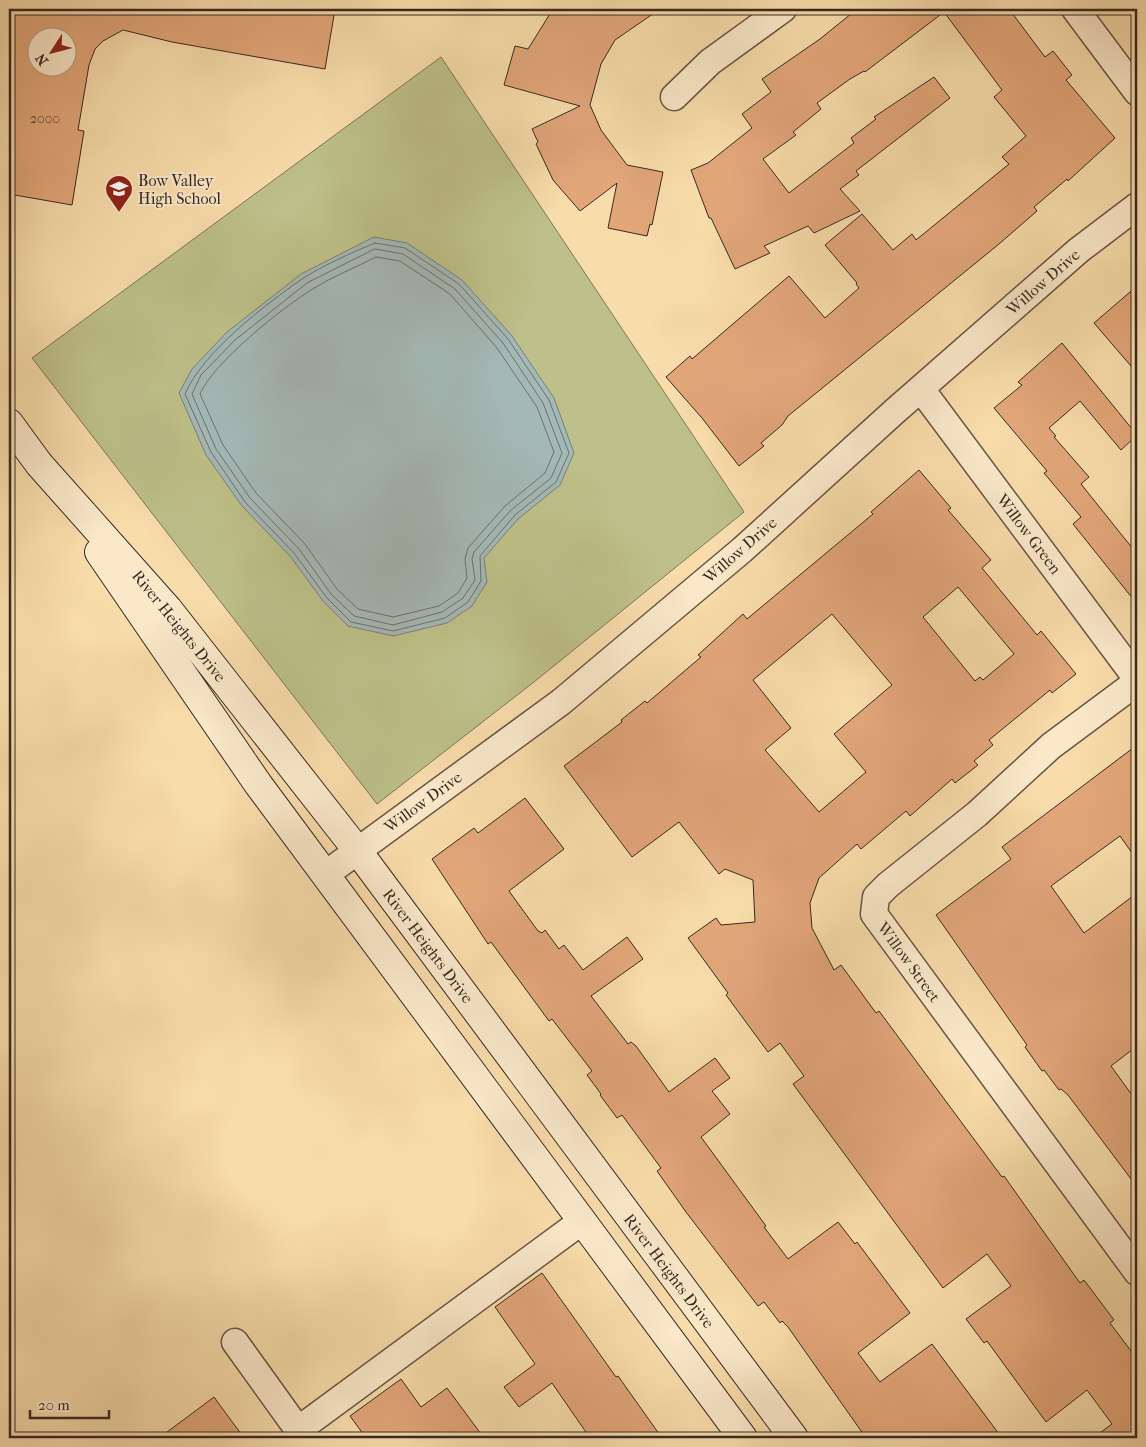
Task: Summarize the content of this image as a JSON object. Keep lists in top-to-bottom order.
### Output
{
  "streets": {
    "street": [
      "Willow Drive",
      "Willow Green",
      "River Heights Drive",
      "Willow Street"
    ]
  },
  "crossings": [
    ["Willow Drive", "Willow Green"],
    ["Willow Drive", "River Heights Drive"],
    ["Willow Green", "Willow Street"]
  ],
  "places": {
    "school or university": ["Bow Valley High School"]
  },
  "house_numbers": ["2000"],
  "scale_bar": "20 m",
  "north": "bottom left"
}
